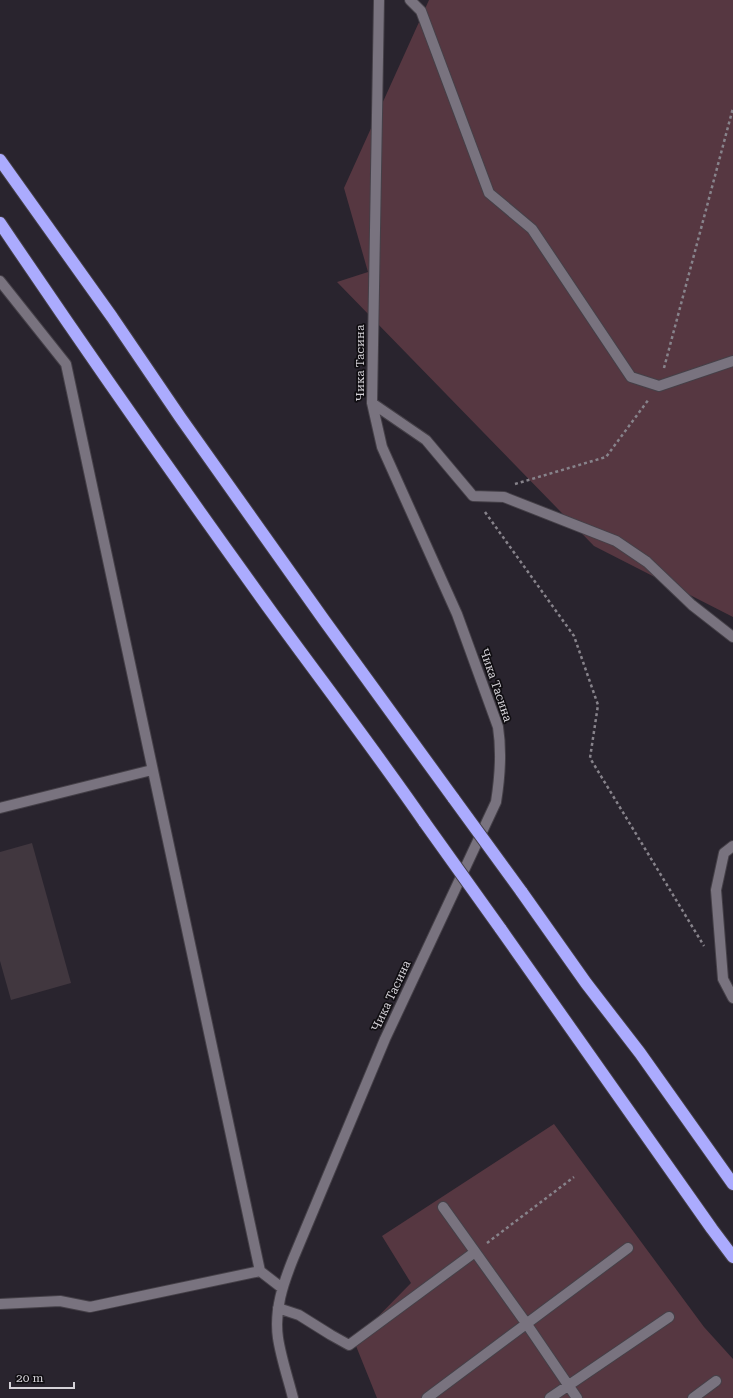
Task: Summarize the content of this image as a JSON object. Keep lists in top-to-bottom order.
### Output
{
  "streets": {
    "street": ["Чика Тасина"]
  },
  "scale_bar": "20 m"
}
